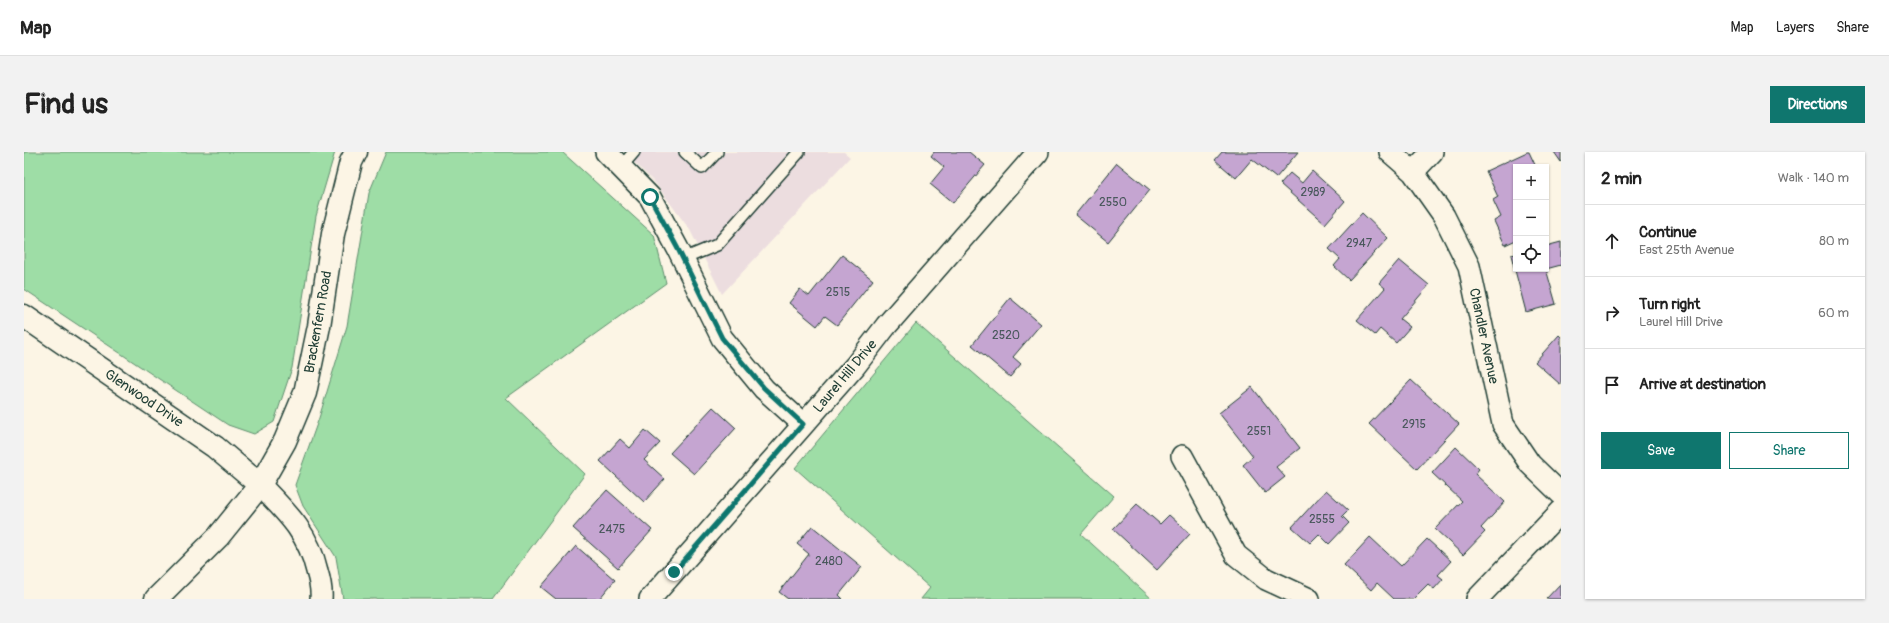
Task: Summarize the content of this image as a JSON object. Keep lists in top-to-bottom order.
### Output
{
  "streets": {
    "main road": ["Brackenfern Road", "Glenwood Drive"],
    "street": ["Chandler Avenue", "Laurel Hill Drive"]
  },
  "crossings": [
    ["Brackenfern Road", "Glenwood Drive"]
  ],
  "house_numbers": [
    "2989",
    "2550",
    "2947",
    "2515",
    "2520",
    "2915",
    "2551",
    "2555",
    "2475",
    "2480"
  ],
  "page": {
    "header": "Map",
    "nav": ["Map", "Layers", "Share"],
    "buttons": [
      "Directions",
      ["Save", "Share"]
    ],
    "title": "Find us",
    "heading": ["2 min", "Walk · 140 m"],
    "map_buttons": ["+", "−"],
    "list": [
      ["Continue", "East 25th Avenue", "80 m"],
      ["Turn right", "Laurel Hill Drive", "60 m"],
      "Arrive at destination"
    ]
  }
}
